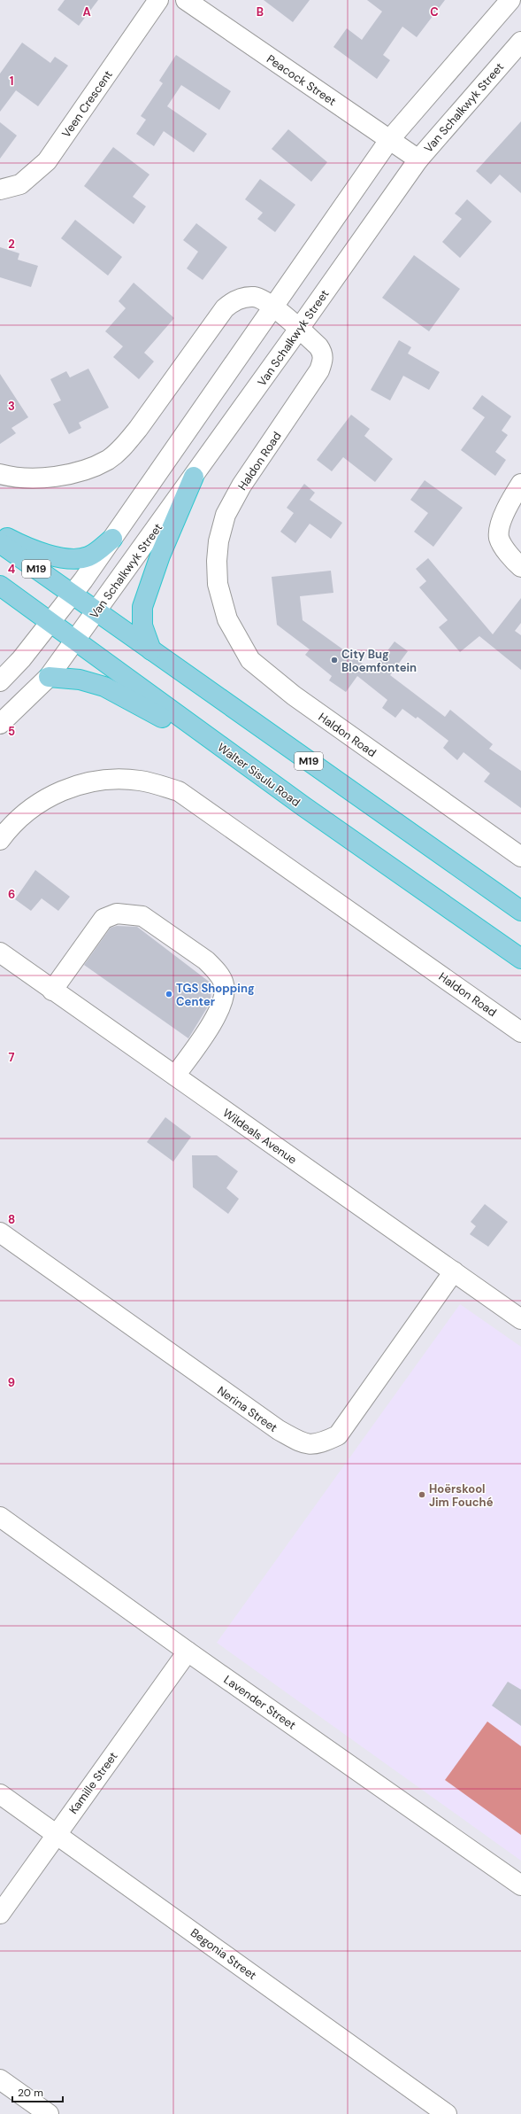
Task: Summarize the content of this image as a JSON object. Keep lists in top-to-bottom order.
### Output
{
  "streets": {
    "highway": ["M19", "Walter Sisulu Road"],
    "street": [
      "Peacock Street",
      "Veen Crescent",
      "Van Schalkwyk Street",
      "Haldon Road",
      "Wildeals Avenue",
      "Nerina Street",
      "Lavender Street",
      "Kamille Street",
      "Begonia Street"
    ]
  },
  "crossings": [
    ["Peacock Street", "Van Schalkwyk Street"],
    ["Van Schalkwyk Street", "Haldon Road"],
    ["Van Schalkwyk Street", "M19"],
    ["Van Schalkwyk Street", "Walter Sisulu Road"],
    ["Wildeals Avenue", "Nerina Street"],
    ["Lavender Street", "Kamille Street"],
    ["Kamille Street", "Begonia Street"]
  ],
  "places": ["City Bug Bloemfontein", "TGS Shopping Center", "Hoërskool Jim Fouché"],
  "scale_bar": "20 m",
  "grid": {
    "columns": ["A", "B", "C"],
    "rows": [
      "1",
      "2",
      "3",
      "4",
      "5",
      "6",
      "7",
      "8",
      "9"
    ]
  }
}
